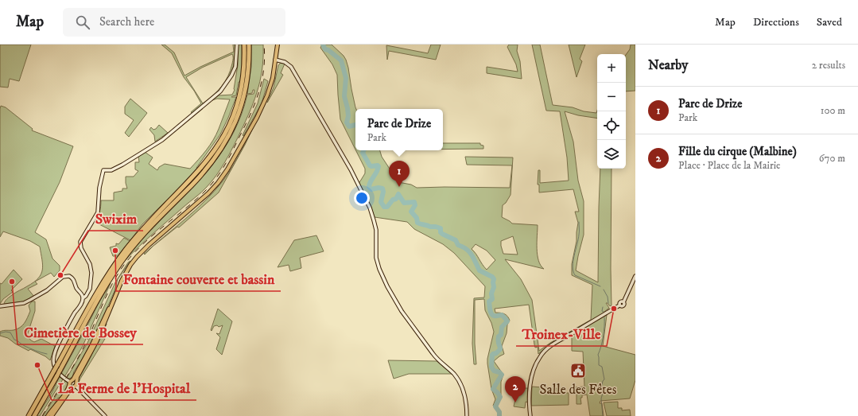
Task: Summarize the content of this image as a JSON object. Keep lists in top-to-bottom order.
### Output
{
  "places": {
    "other": [
      "Fontaine couverte et bassin",
      "Swixim",
      "Cimetière de Bossey",
      "Troinex-Ville",
      "La Ferme de l'Hospital"
    ],
    "public building": ["Salle des Fêtes"]
  },
  "page": {
    "header": "Map",
    "search": "Search here",
    "nav": ["Map", "Directions", "Saved"],
    "heading": ["Nearby", "2 results"],
    "map_buttons": ["+", "−"],
    "list": [
      {
        "mark": "1",
        "name": "Parc de Drize",
        "note": "Park",
        "value": "100 m"
      },
      {
        "mark": "2",
        "name": "Fille du cirque (Malbine)",
        "note": "Place · Place de la Mairie",
        "value": "670 m"
      }
    ],
    "popup": ["Parc de Drize", "Park"],
    "pins": ["1", "2"]
  }
}
